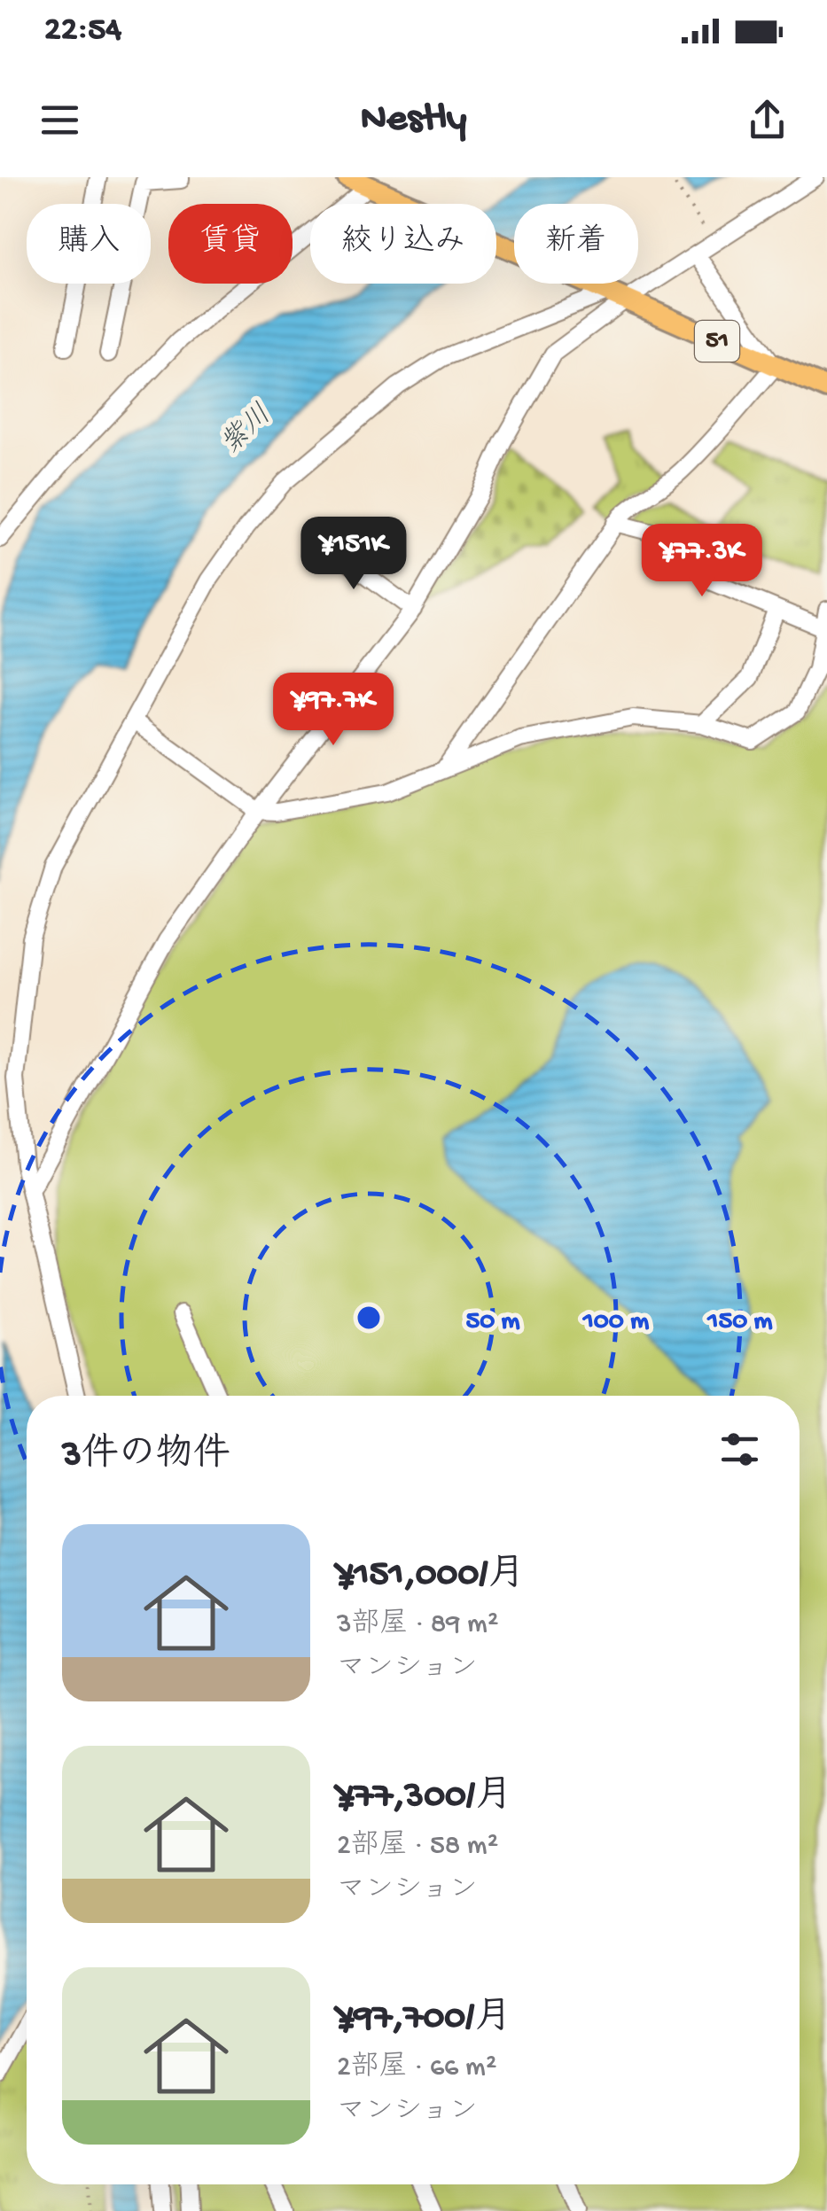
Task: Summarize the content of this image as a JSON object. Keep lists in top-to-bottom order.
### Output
{
  "streets": {
    "main road": ["51"]
  },
  "water": ["紫川"],
  "page": {
    "status": "22:54",
    "header": "Nestly",
    "chip": [
      "購入",
      "賃貸",
      "絞り込み",
      "新着"
    ],
    "price": ["¥151K", "¥77.3K", "¥97.7K"],
    "heading": "3件の物件",
    "list": [
      {
        "name": "¥151,000/月",
        "note": "3部屋 · 89 m² · マンション"
      },
      {
        "name": "¥77,300/月",
        "note": "2部屋 · 58 m² · マンション"
      },
      {
        "name": "¥97,700/月",
        "note": "2部屋 · 66 m² · マンション"
      }
    ]
  },
  "rings": ["50 m", "100 m", "150 m"]
}
